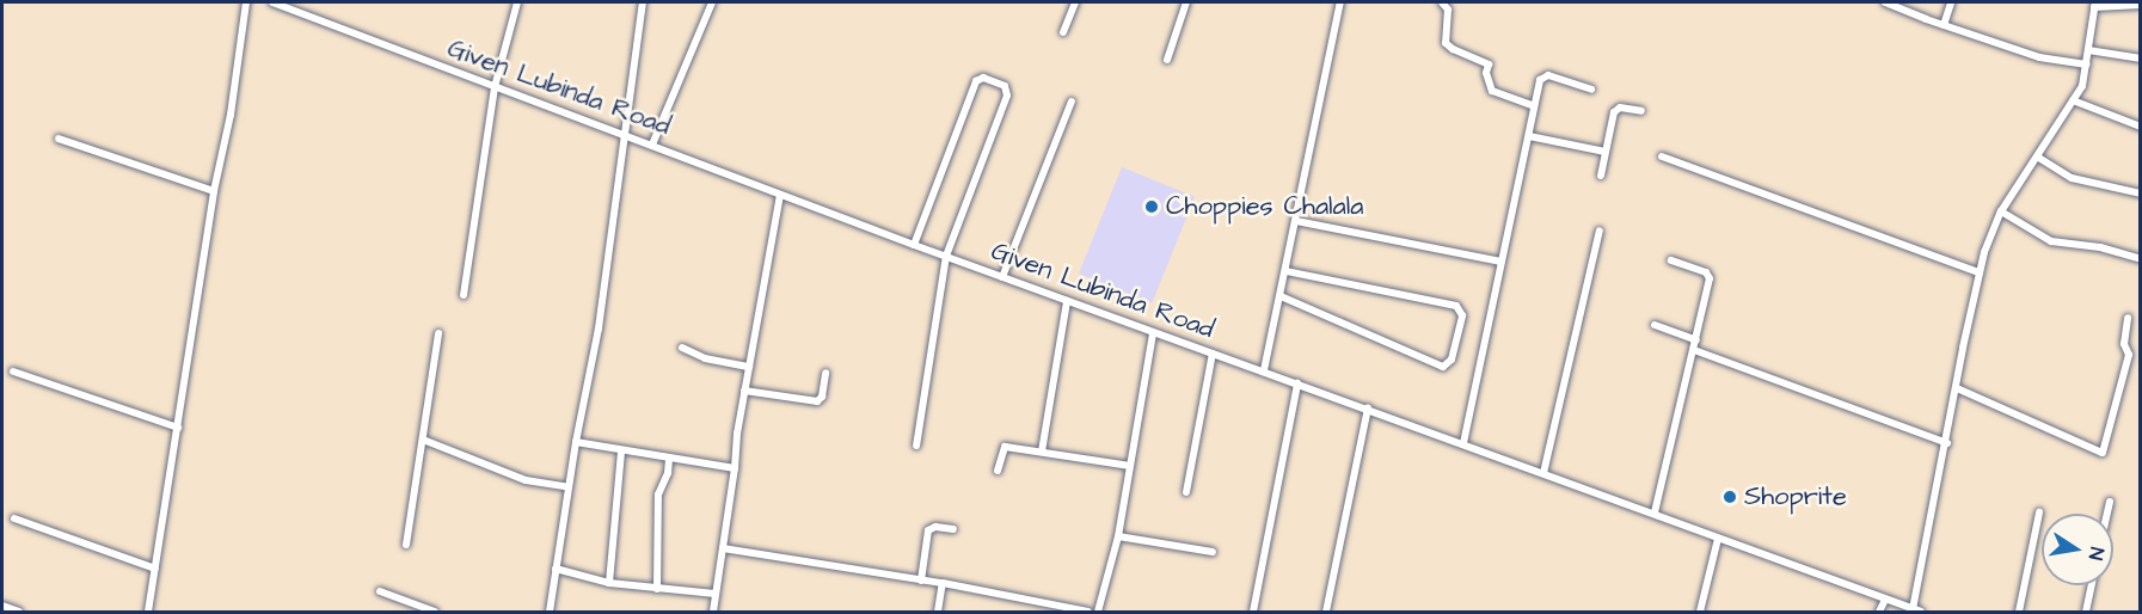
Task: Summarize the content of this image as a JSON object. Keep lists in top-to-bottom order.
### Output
{
  "streets": {
    "street": ["Given Lubinda Road"]
  },
  "places": ["Choppies Chalala", "Shoprite"],
  "north": "right"
}
